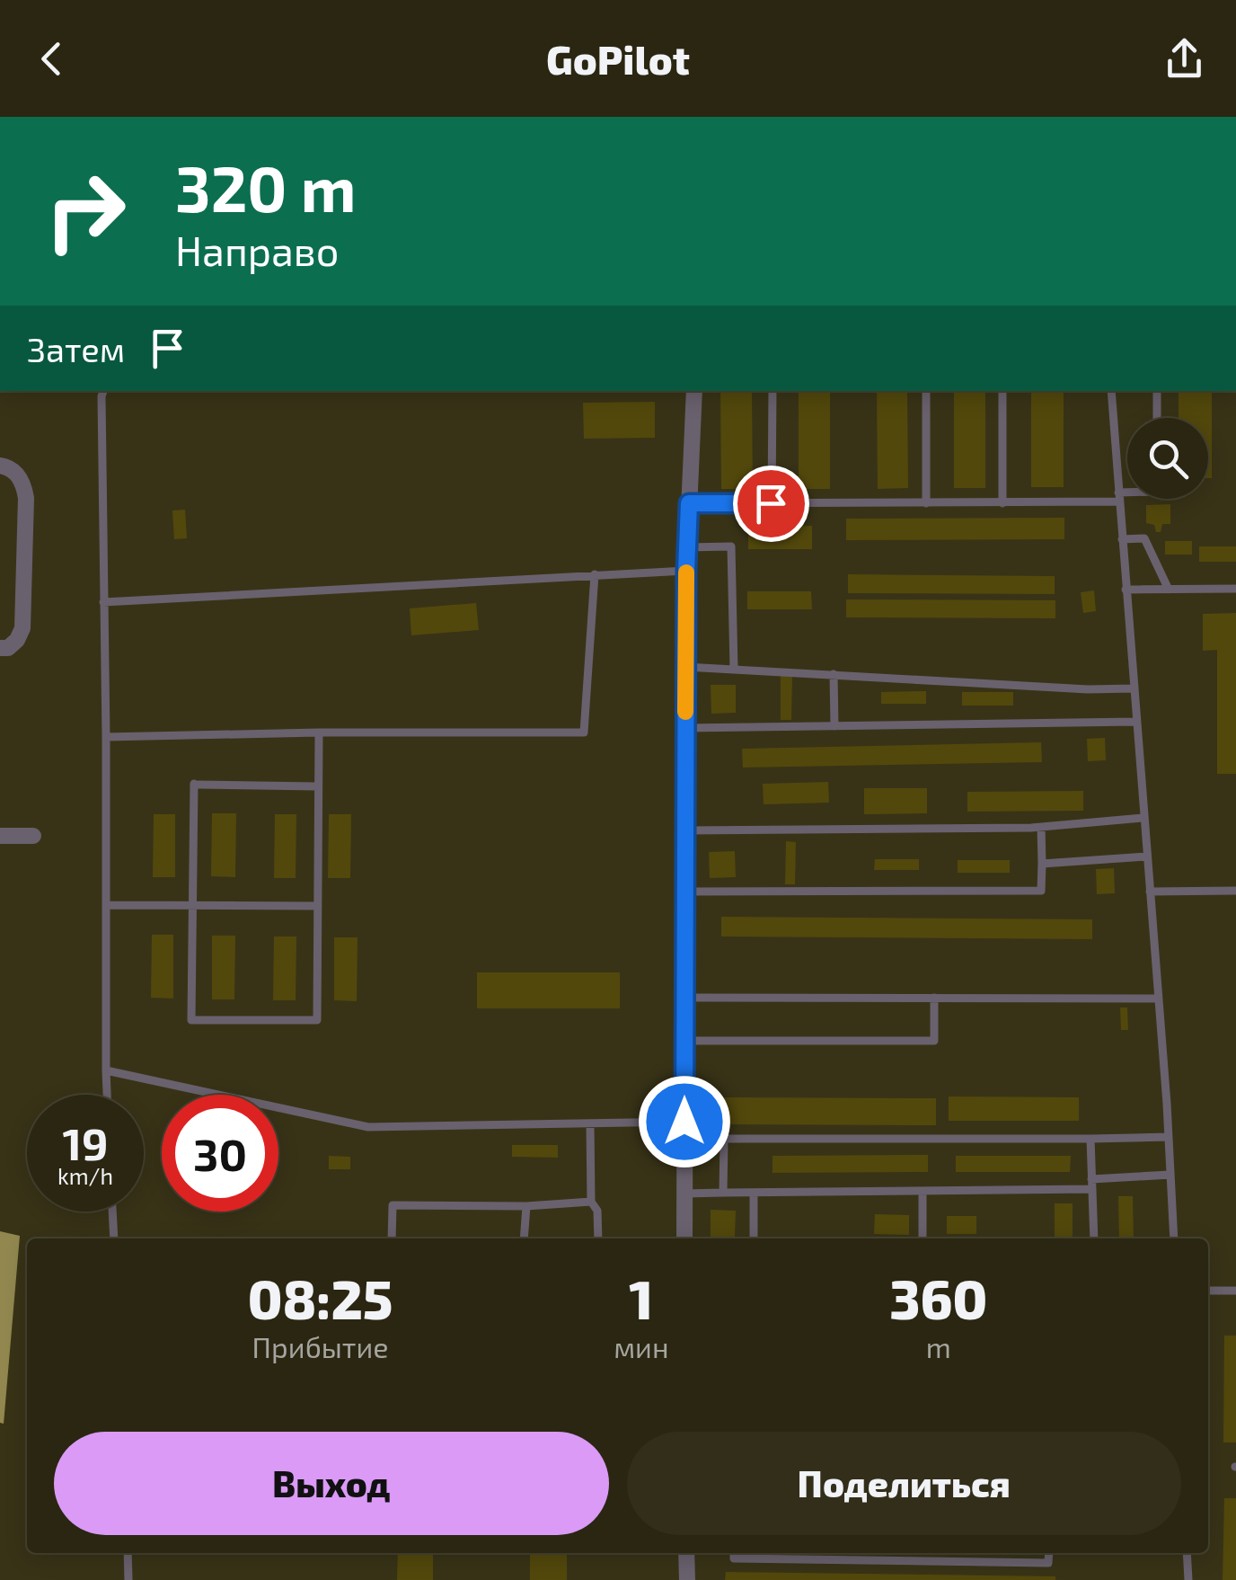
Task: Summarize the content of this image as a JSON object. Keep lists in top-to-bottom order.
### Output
{
  "page": {
    "header": "GoPilot",
    "turn": ["320 m", "Направо"],
    "then": "Затем",
    "speed": "19 km/h",
    "limit": "30",
    "eta": [
      "08:25",
      "Прибытие",
      "1",
      "мин",
      "360",
      "m"
    ],
    "buttons": ["Выход", "Поделиться"]
  }
}
